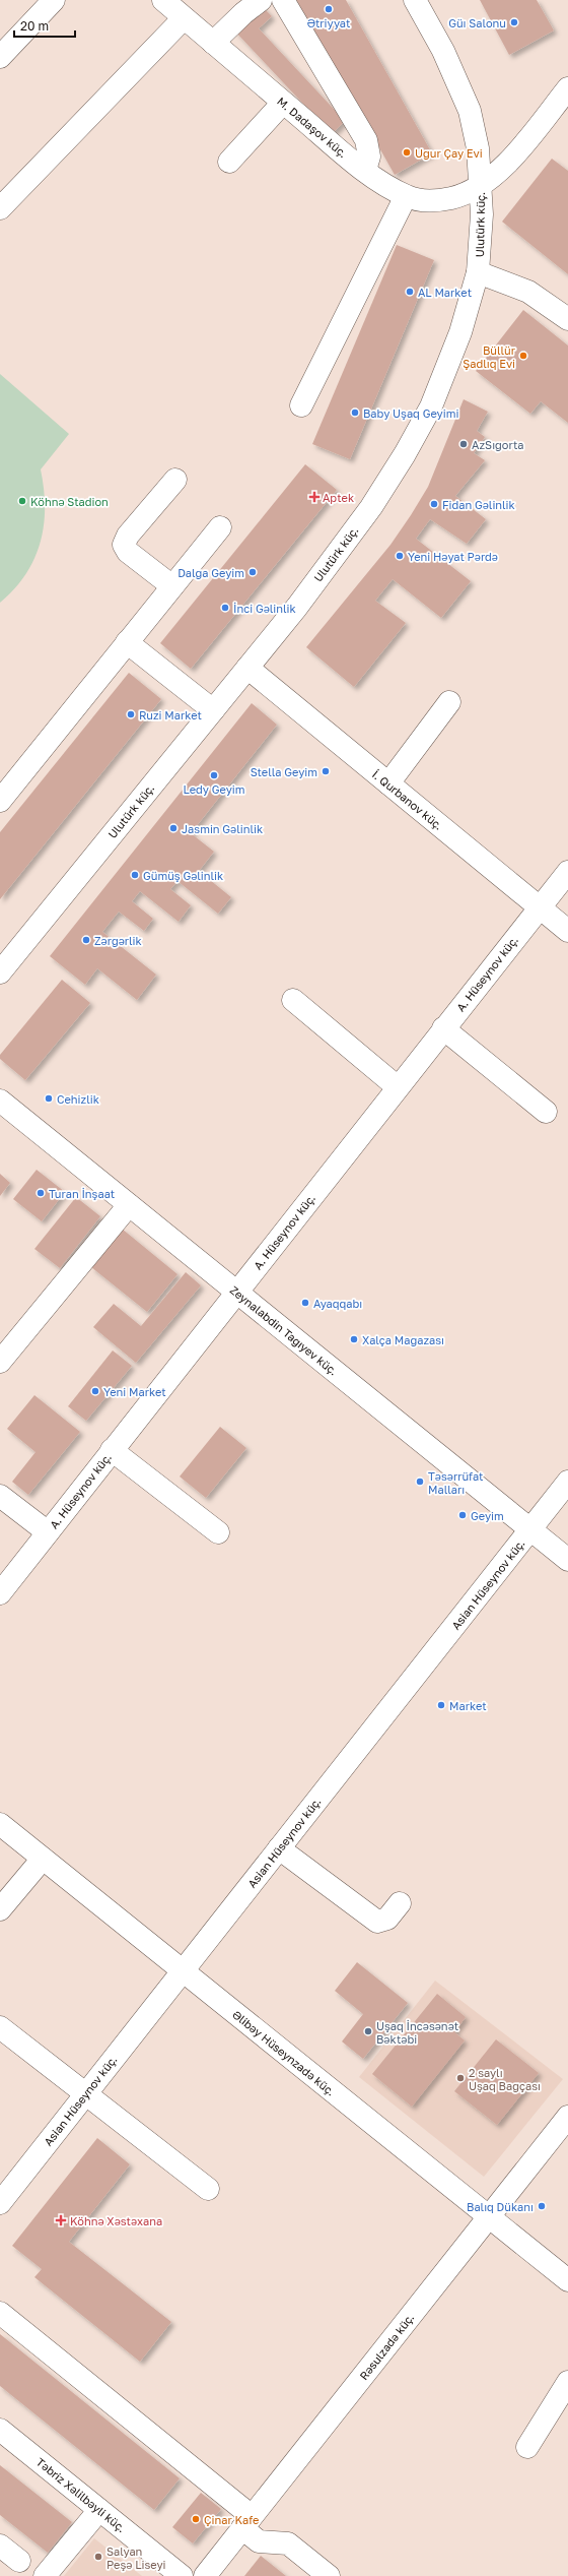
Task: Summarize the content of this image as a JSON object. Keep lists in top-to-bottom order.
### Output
{
  "streets": {
    "street": [
      "M. Dadaşov küç.",
      "Ulutürk küç.",
      "İ. Qurbanov küç.",
      "A. Hüseynov küç.",
      "Zeynalabdin Tağıyev küç.",
      "Asian Hüseynov küç.",
      "Əlibəy Hüseynzadə küç.",
      "Rəsulzadə küç.",
      "Təbriz Xəlilbəyli küç."
    ]
  },
  "crossings": [
    ["M. Dadaşov küç.", "Ulutürk küç."],
    ["Ulutürk küç.", "İ. Qurbanov küç."],
    ["İ. Qurbanov küç.", "A. Hüseynov küç."],
    ["A. Hüseynov küç.", "Zeynalabdin Tağıyev küç."],
    ["Zeynalabdin Tağıyev küç.", "Asian Hüseynov küç."],
    ["Asian Hüseynov küç.", "Əlibəy Hüseynzadə küç."],
    ["Əlibəy Hüseynzadə küç.", "Rəsulzadə küç."]
  ],
  "places": {
    "other": [
      "Ətriyyat",
      "Güı Salonu",
      "Uğur Çay Evi",
      "AL Market",
      "Büllür Şadlıq Evi",
      "Baby Uşaq Geyimi",
      "AzSığorta",
      "Köhnə Stadion",
      "Fidan Gəlinlik",
      "Yeni Həyat Pərdə",
      "Dalğa Geyim",
      "İnci Gəlinlik",
      "Ruzi Market",
      "Stella Geyim",
      "Ledy Geyim",
      "Jasmin Gəlinlik",
      "Gümüş Gəlinlik",
      "Zərgərlik",
      "Cehizlik",
      "Turan İnşaat",
      "Ayaqqabı",
      "Xalça Mağazası",
      "Yeni Market",
      "Təsərrüfat Malları",
      "Geyim",
      "Market",
      "Uşaq İncəsənət Bəktəbi",
      "2 saylı Uşaq Bağçası",
      "Balıq Dükanı",
      "Çinar Kafe",
      "Salyan Peşə Liseyi"
    ],
    "health": ["Aptek", "Köhnə Xəstəxana"]
  },
  "scale_bar": "20 m"
}
